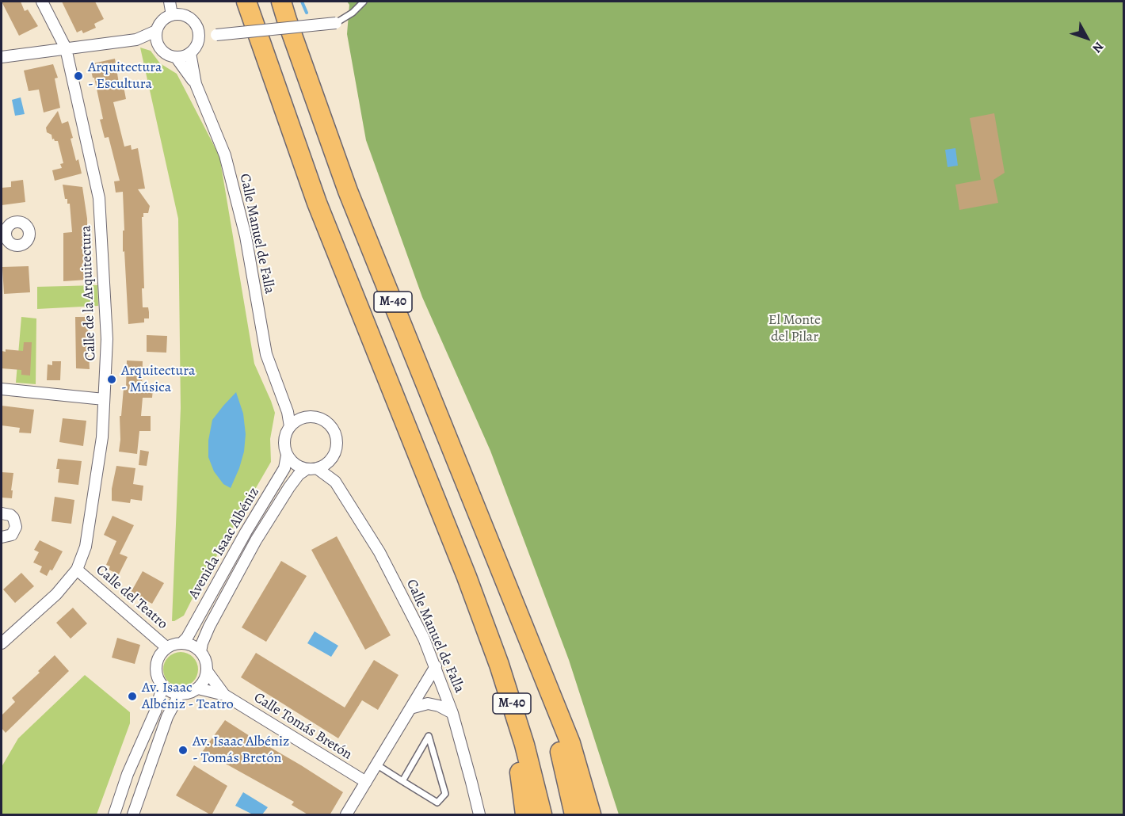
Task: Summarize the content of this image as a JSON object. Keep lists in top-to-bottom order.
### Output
{
  "streets": {
    "highway": ["M-40"],
    "street": [
      "Calle Manuel de Falla",
      "Calle de la Arquitectura",
      "Avenida Isaac Albéniz",
      "Calle del Teatro",
      "Calle Tomás Bretón"
    ]
  },
  "crossings": [
    ["Calle Manuel de Falla", "Avenida Isaac Albéniz"],
    ["Calle de la Arquitectura", "Calle del Teatro"],
    ["Avenida Isaac Albéniz", "Calle del Teatro"],
    ["Avenida Isaac Albéniz", "Calle Tomás Bretón"],
    ["Calle del Teatro", "Calle Tomás Bretón"]
  ],
  "parks": ["El Monte del Pilar"],
  "places": [
    "Arquitectura - Escultura",
    "Arquitectura - Música",
    "Av. Isaac Albéniz - Teatro",
    "Av. Isaac Albéniz - Tomás Bretón"
  ],
  "north": "bottom right"
}
